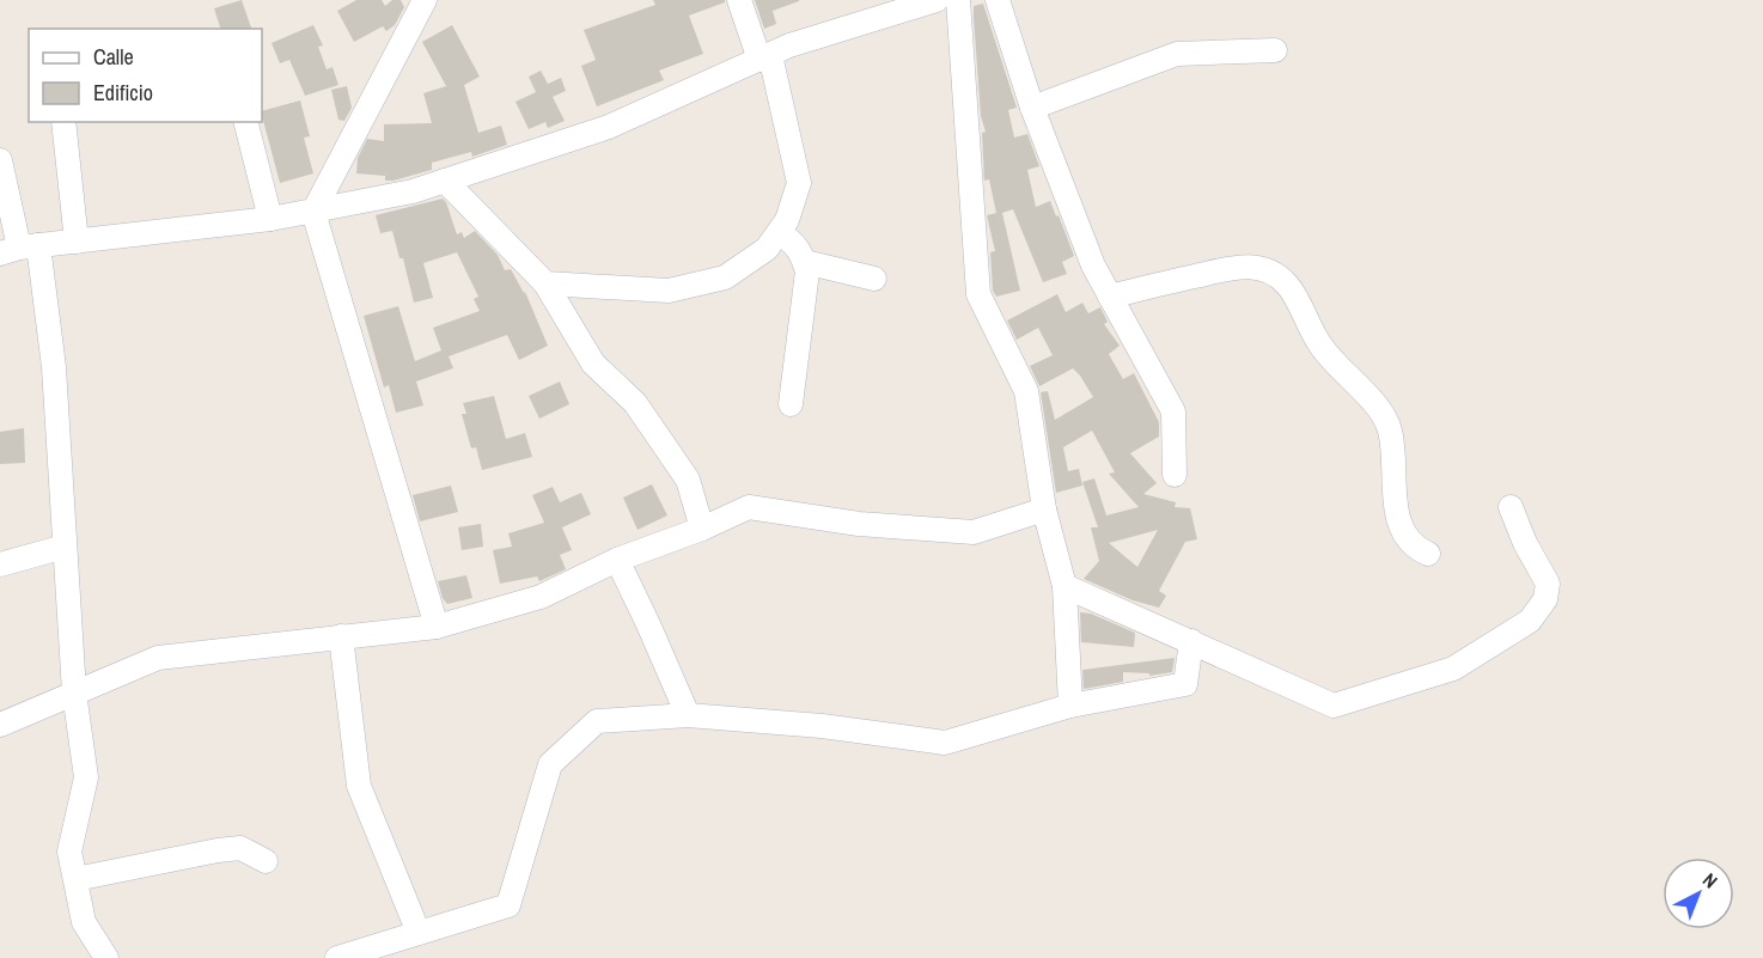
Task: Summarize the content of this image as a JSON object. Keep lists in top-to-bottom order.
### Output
{
  "legend": ["Calle", "Edificio"],
  "north": "top right"
}
